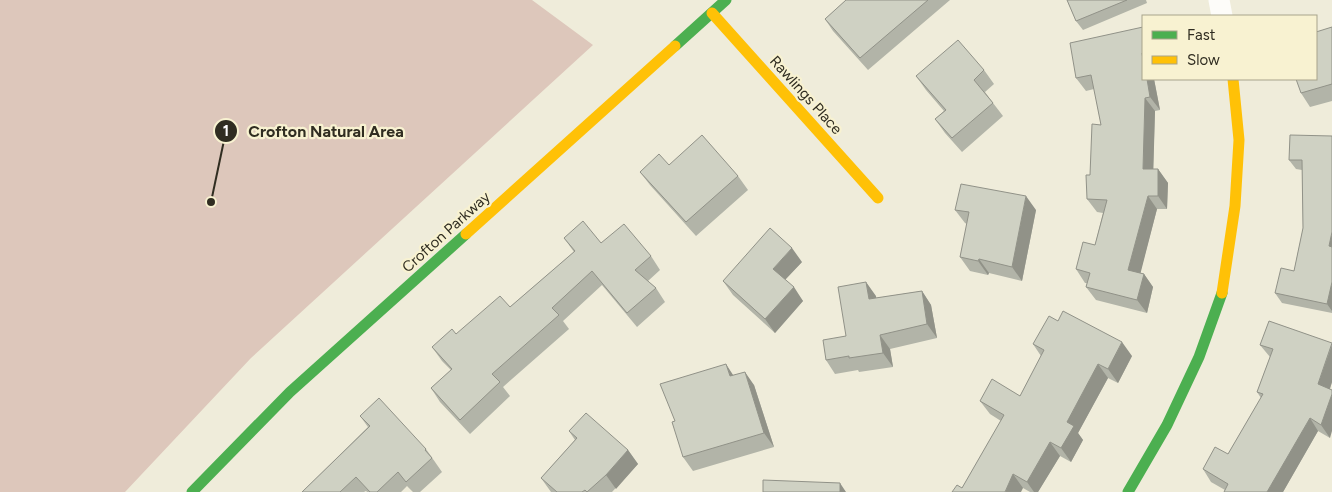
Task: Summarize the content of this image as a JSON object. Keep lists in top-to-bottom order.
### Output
{
  "streets": {
    "street": ["Rawlings Place", "Crofton Parkway"]
  },
  "crossings": [
    ["Rawlings Place", "Crofton Parkway"]
  ],
  "places": ["Crofton Natural Area"],
  "legend": ["Fast", "Slow"]
}
